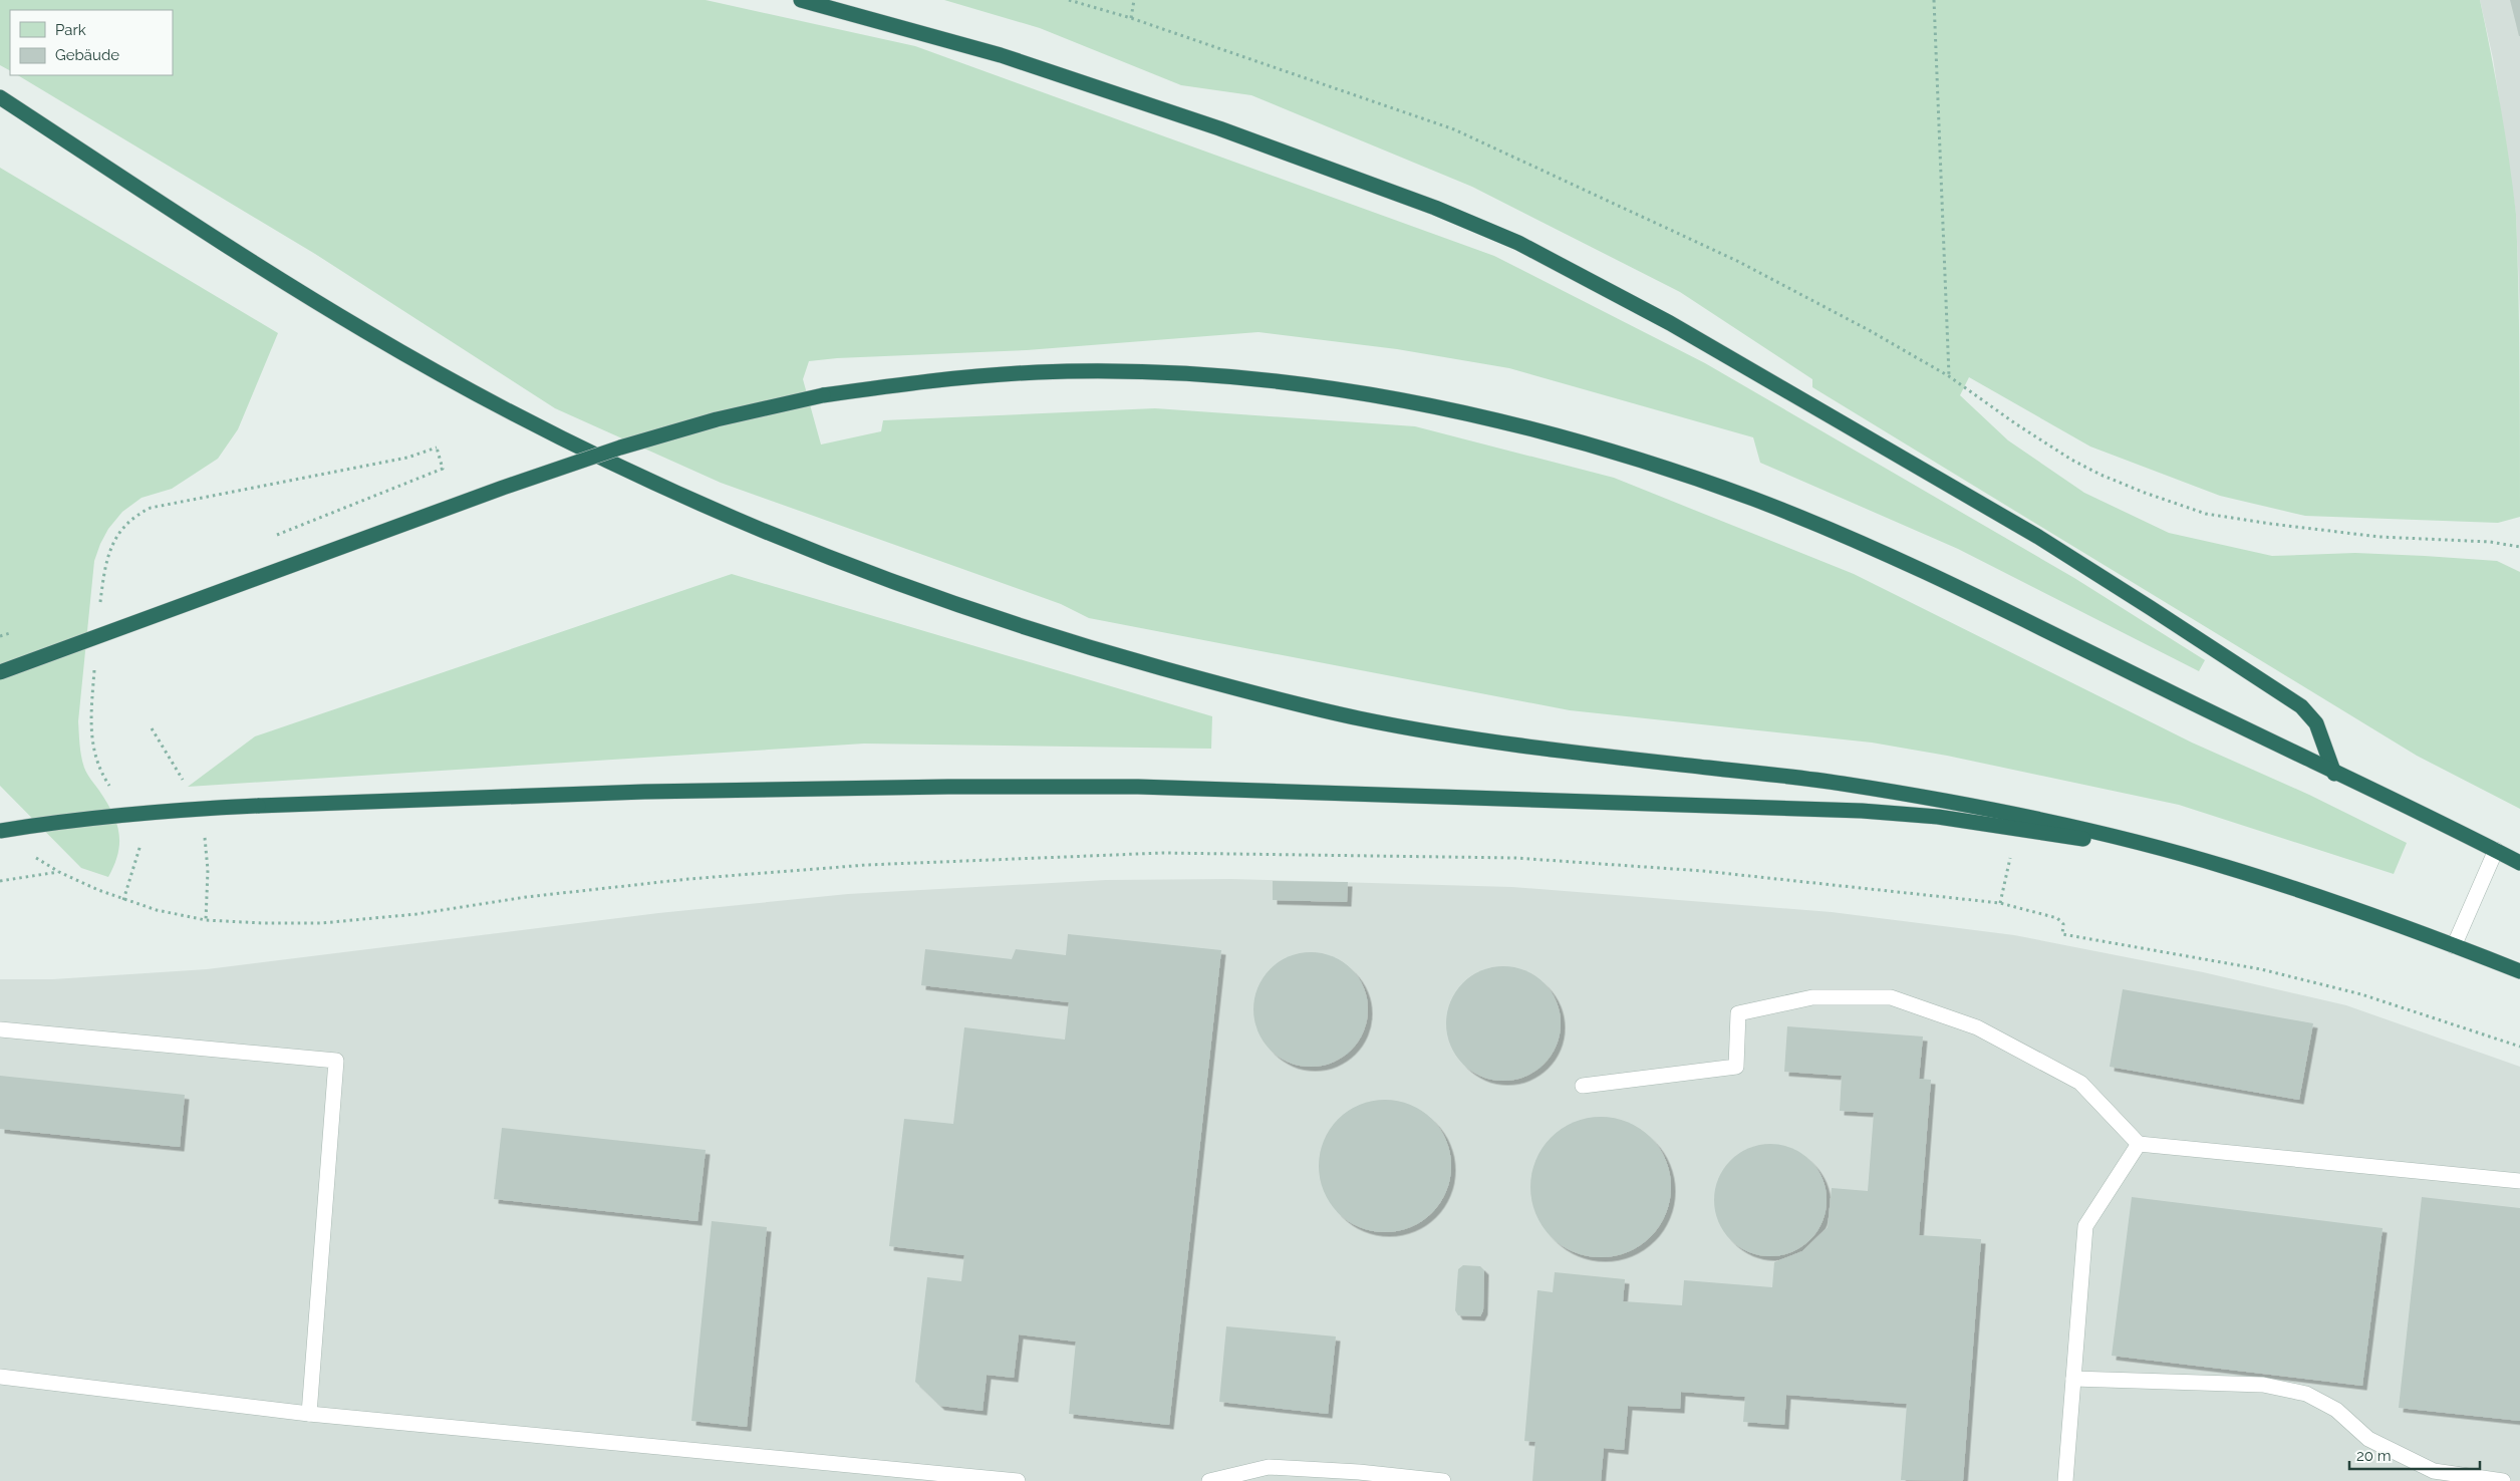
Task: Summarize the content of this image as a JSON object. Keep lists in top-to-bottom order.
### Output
{
  "legend": ["Park", "Gebäude"],
  "scale_bar": "20 m"
}
